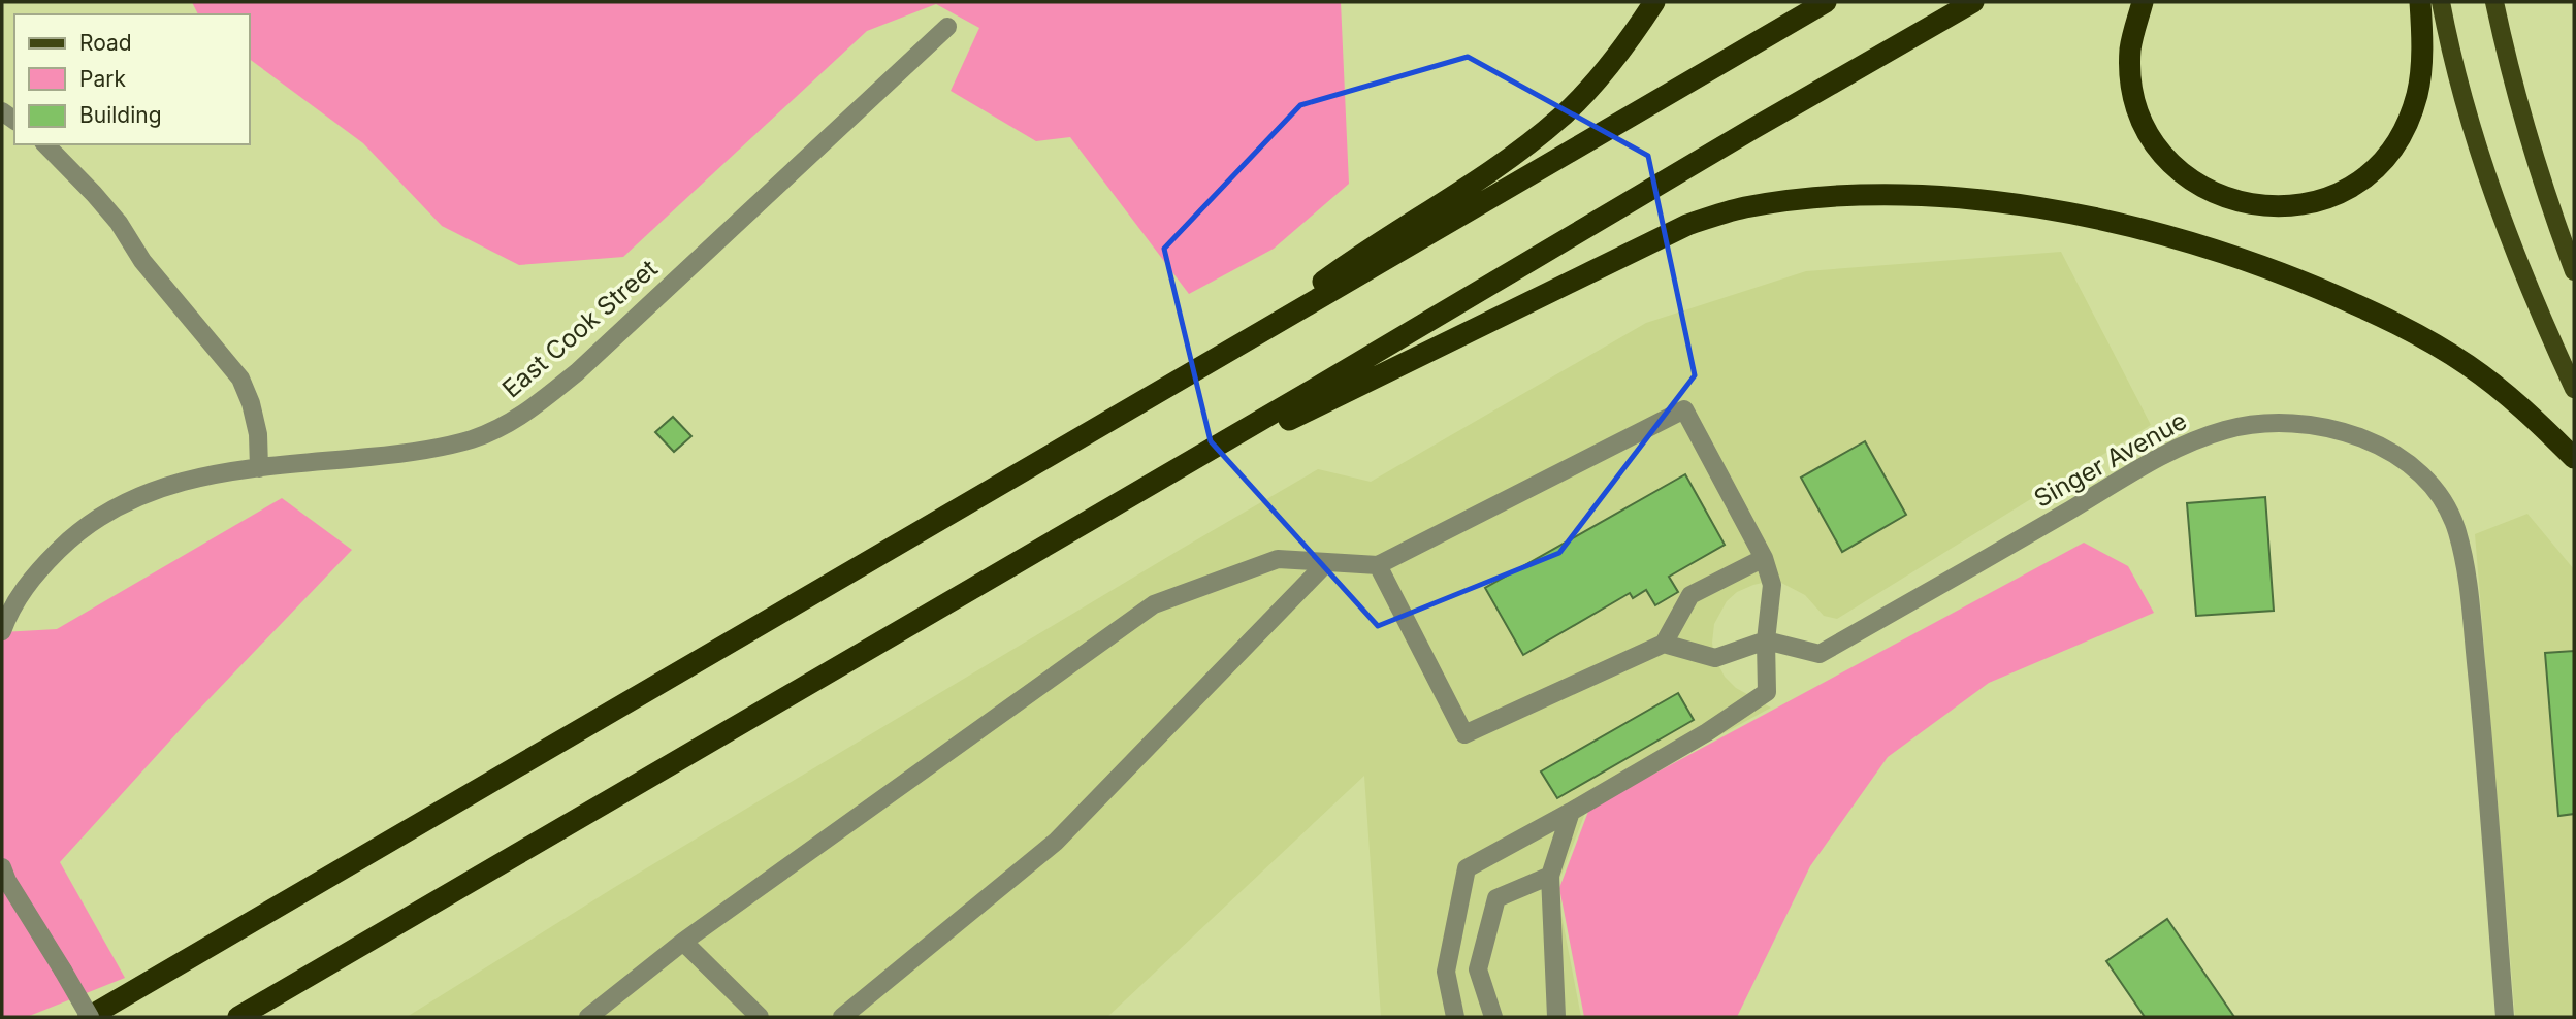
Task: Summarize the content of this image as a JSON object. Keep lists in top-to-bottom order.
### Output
{
  "streets": {
    "street": ["East Cook Street", "Singer Avenue"]
  },
  "legend": ["Road", "Park", "Building"]
}
